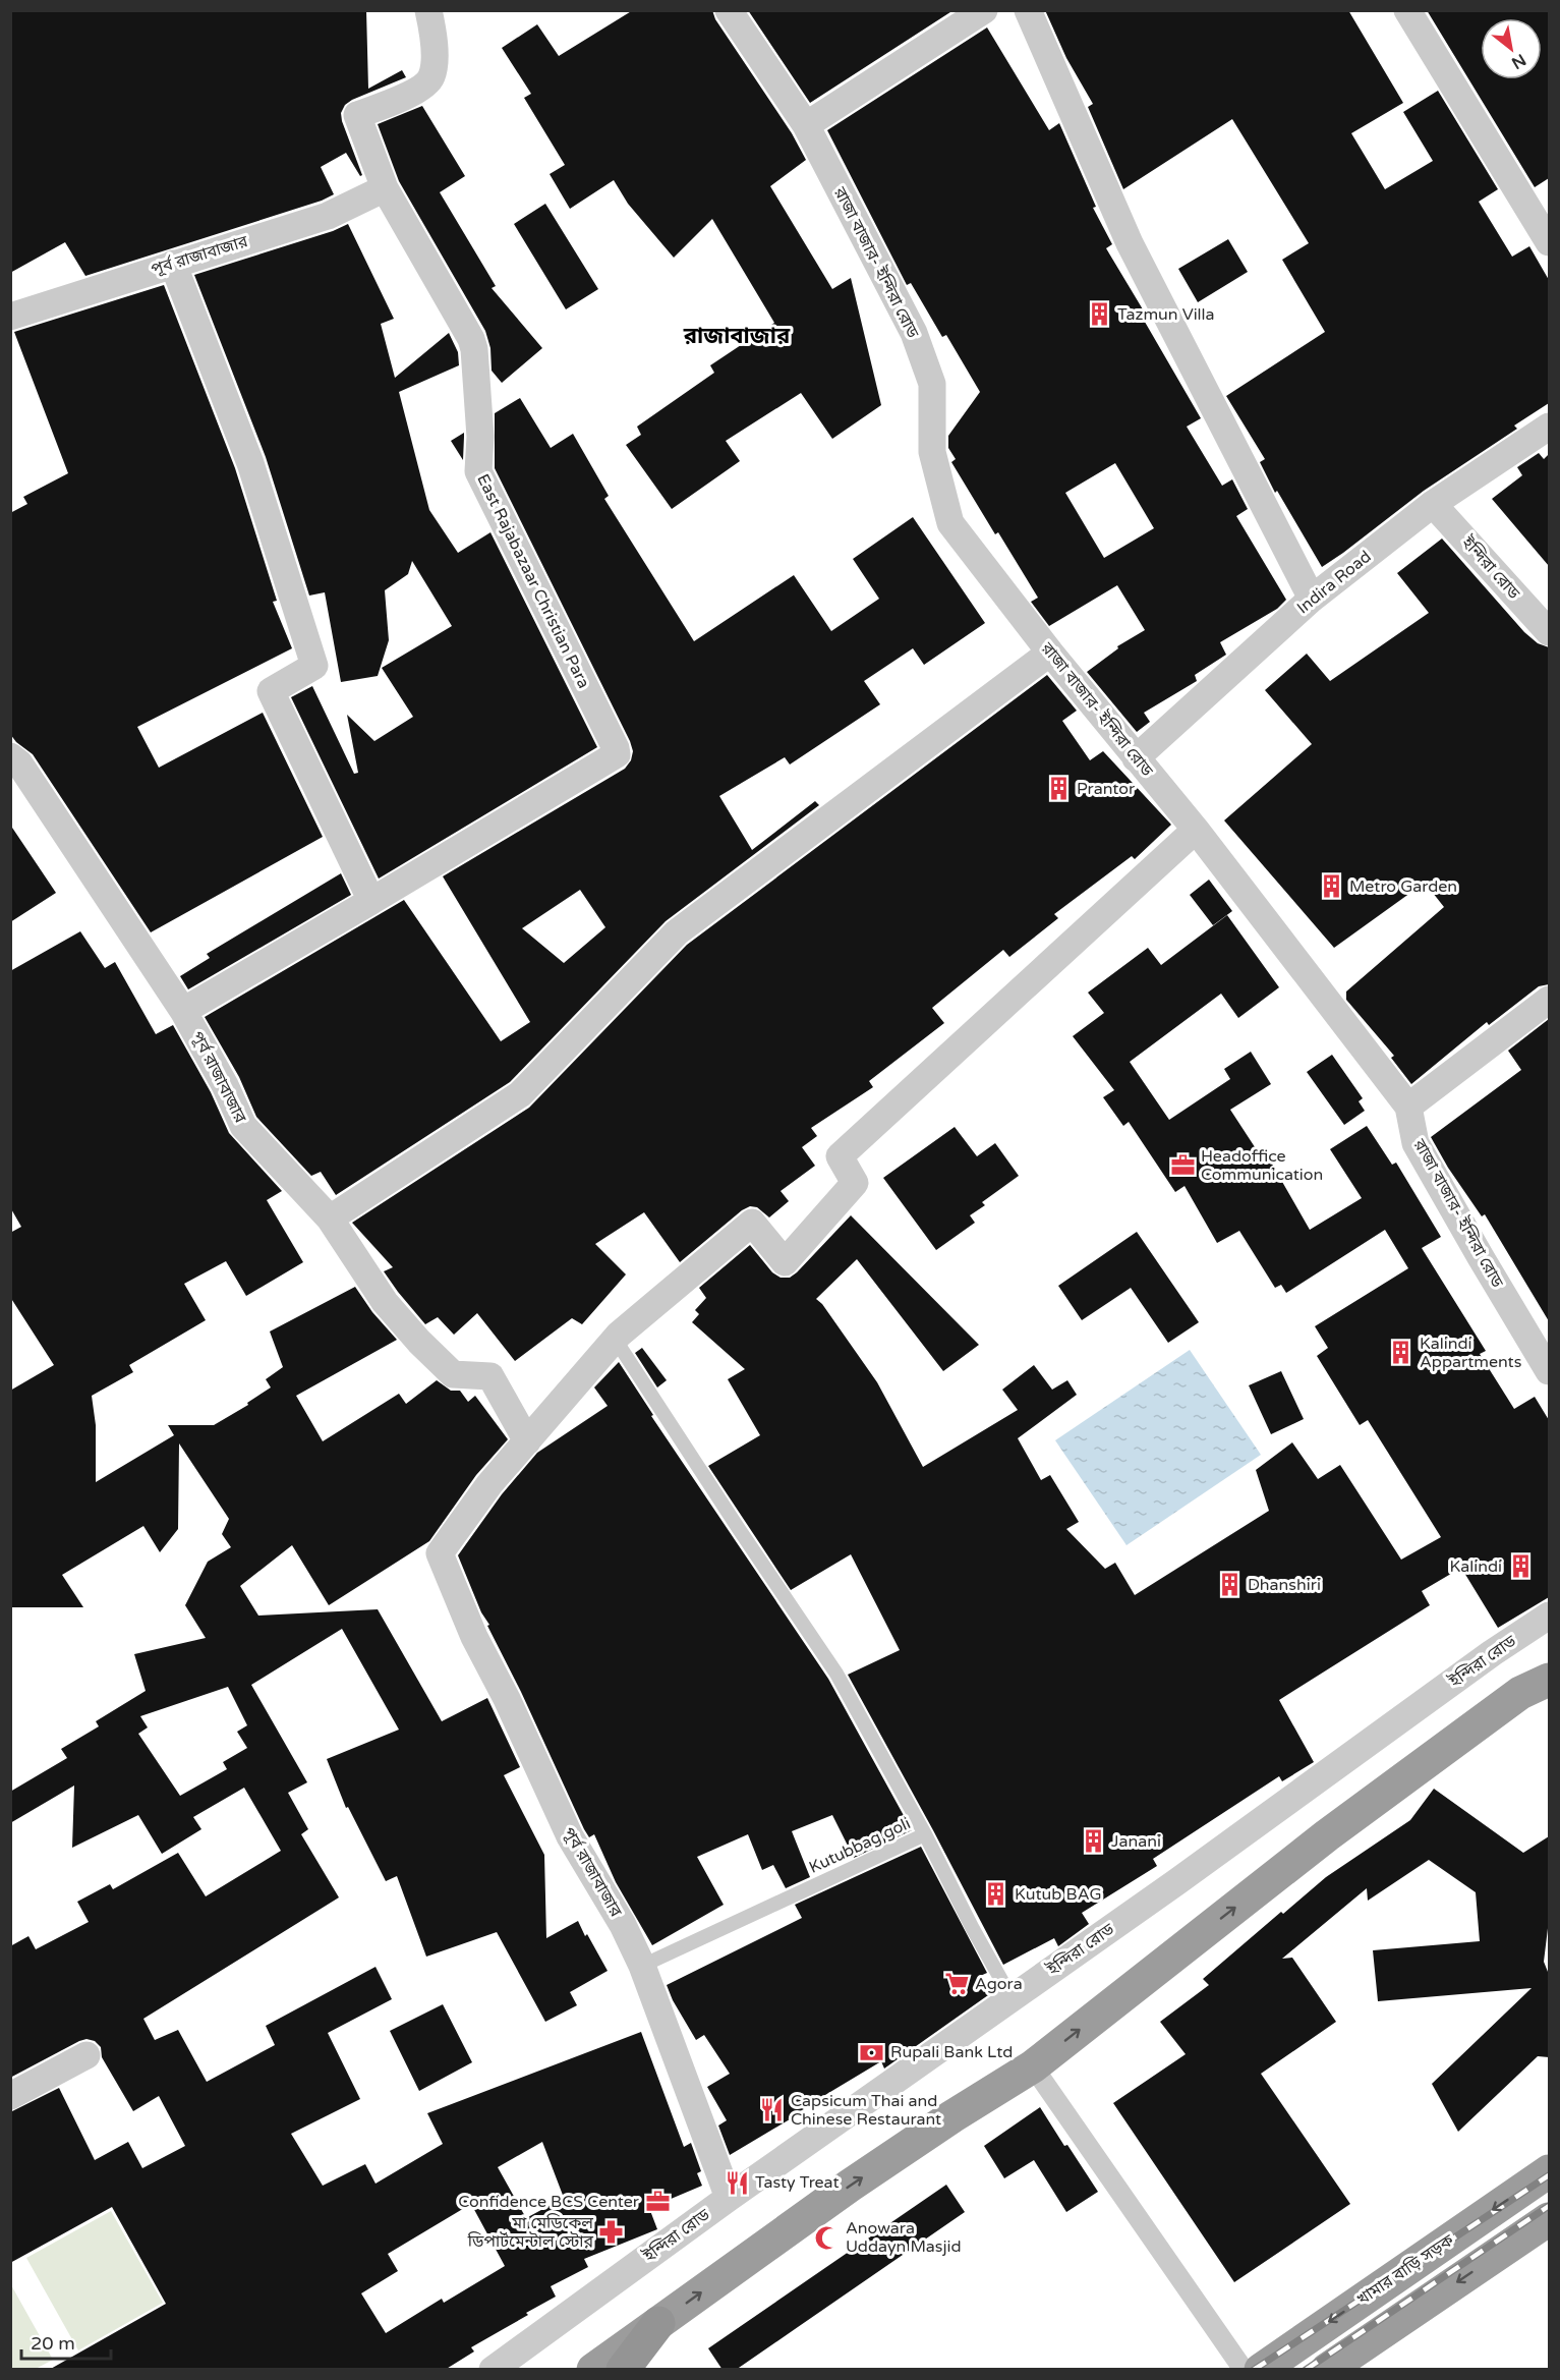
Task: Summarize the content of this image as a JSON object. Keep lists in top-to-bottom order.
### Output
{
  "streets": {
    "highway": ["খামার বাড়ি সড়ক"],
    "street": [
      "পূর্ব রাজাবাজার",
      "রাজা বাজার- ইন্দিরা রোড",
      "ইন্দিরা রোড",
      "East Rajabazaar Christian Para",
      "Indira Road"
    ],
    "lane": ["Kutubbag goli"]
  },
  "crossings": [
    ["পূর্ব রাজাবাজার", "ইন্দিরা রোড"],
    ["পূর্ব রাজাবাজার", "East Rajabazaar Christian Para"],
    ["পূর্ব রাজাবাজার", "Kutubbag goli"],
    ["রাজা বাজার- ইন্দিরা রোড", "Indira Road"],
    ["ইন্দিরা রোড", "Indira Road"],
    ["ইন্দিরা রোড", "Kutubbag goli"]
  ],
  "districts": ["রাজাবাজার"],
  "places": {
    "building": [
      "Tazmun Villa",
      "Prantor",
      "Metro Garden",
      "Kalindi Appartments",
      "Kalindi",
      "Dhanshiri",
      "Janani",
      "Kutub BAG"
    ],
    "office": ["Headoffice Communication", "Confidence BCS Center"],
    "supermarket": ["Agora"],
    "bank": ["Rupali Bank Ltd"],
    "restaurant": ["Capsicum Thai and Chinese Restaurant", "Tasty Treat"],
    "pharmacy": ["মা মেডিকেল ডিপার্টমেন্টাল স্টোর"],
    "mosque": ["Anowara Uddayn Masjid"]
  },
  "scale_bar": "20 m",
  "north": "bottom right"
}
